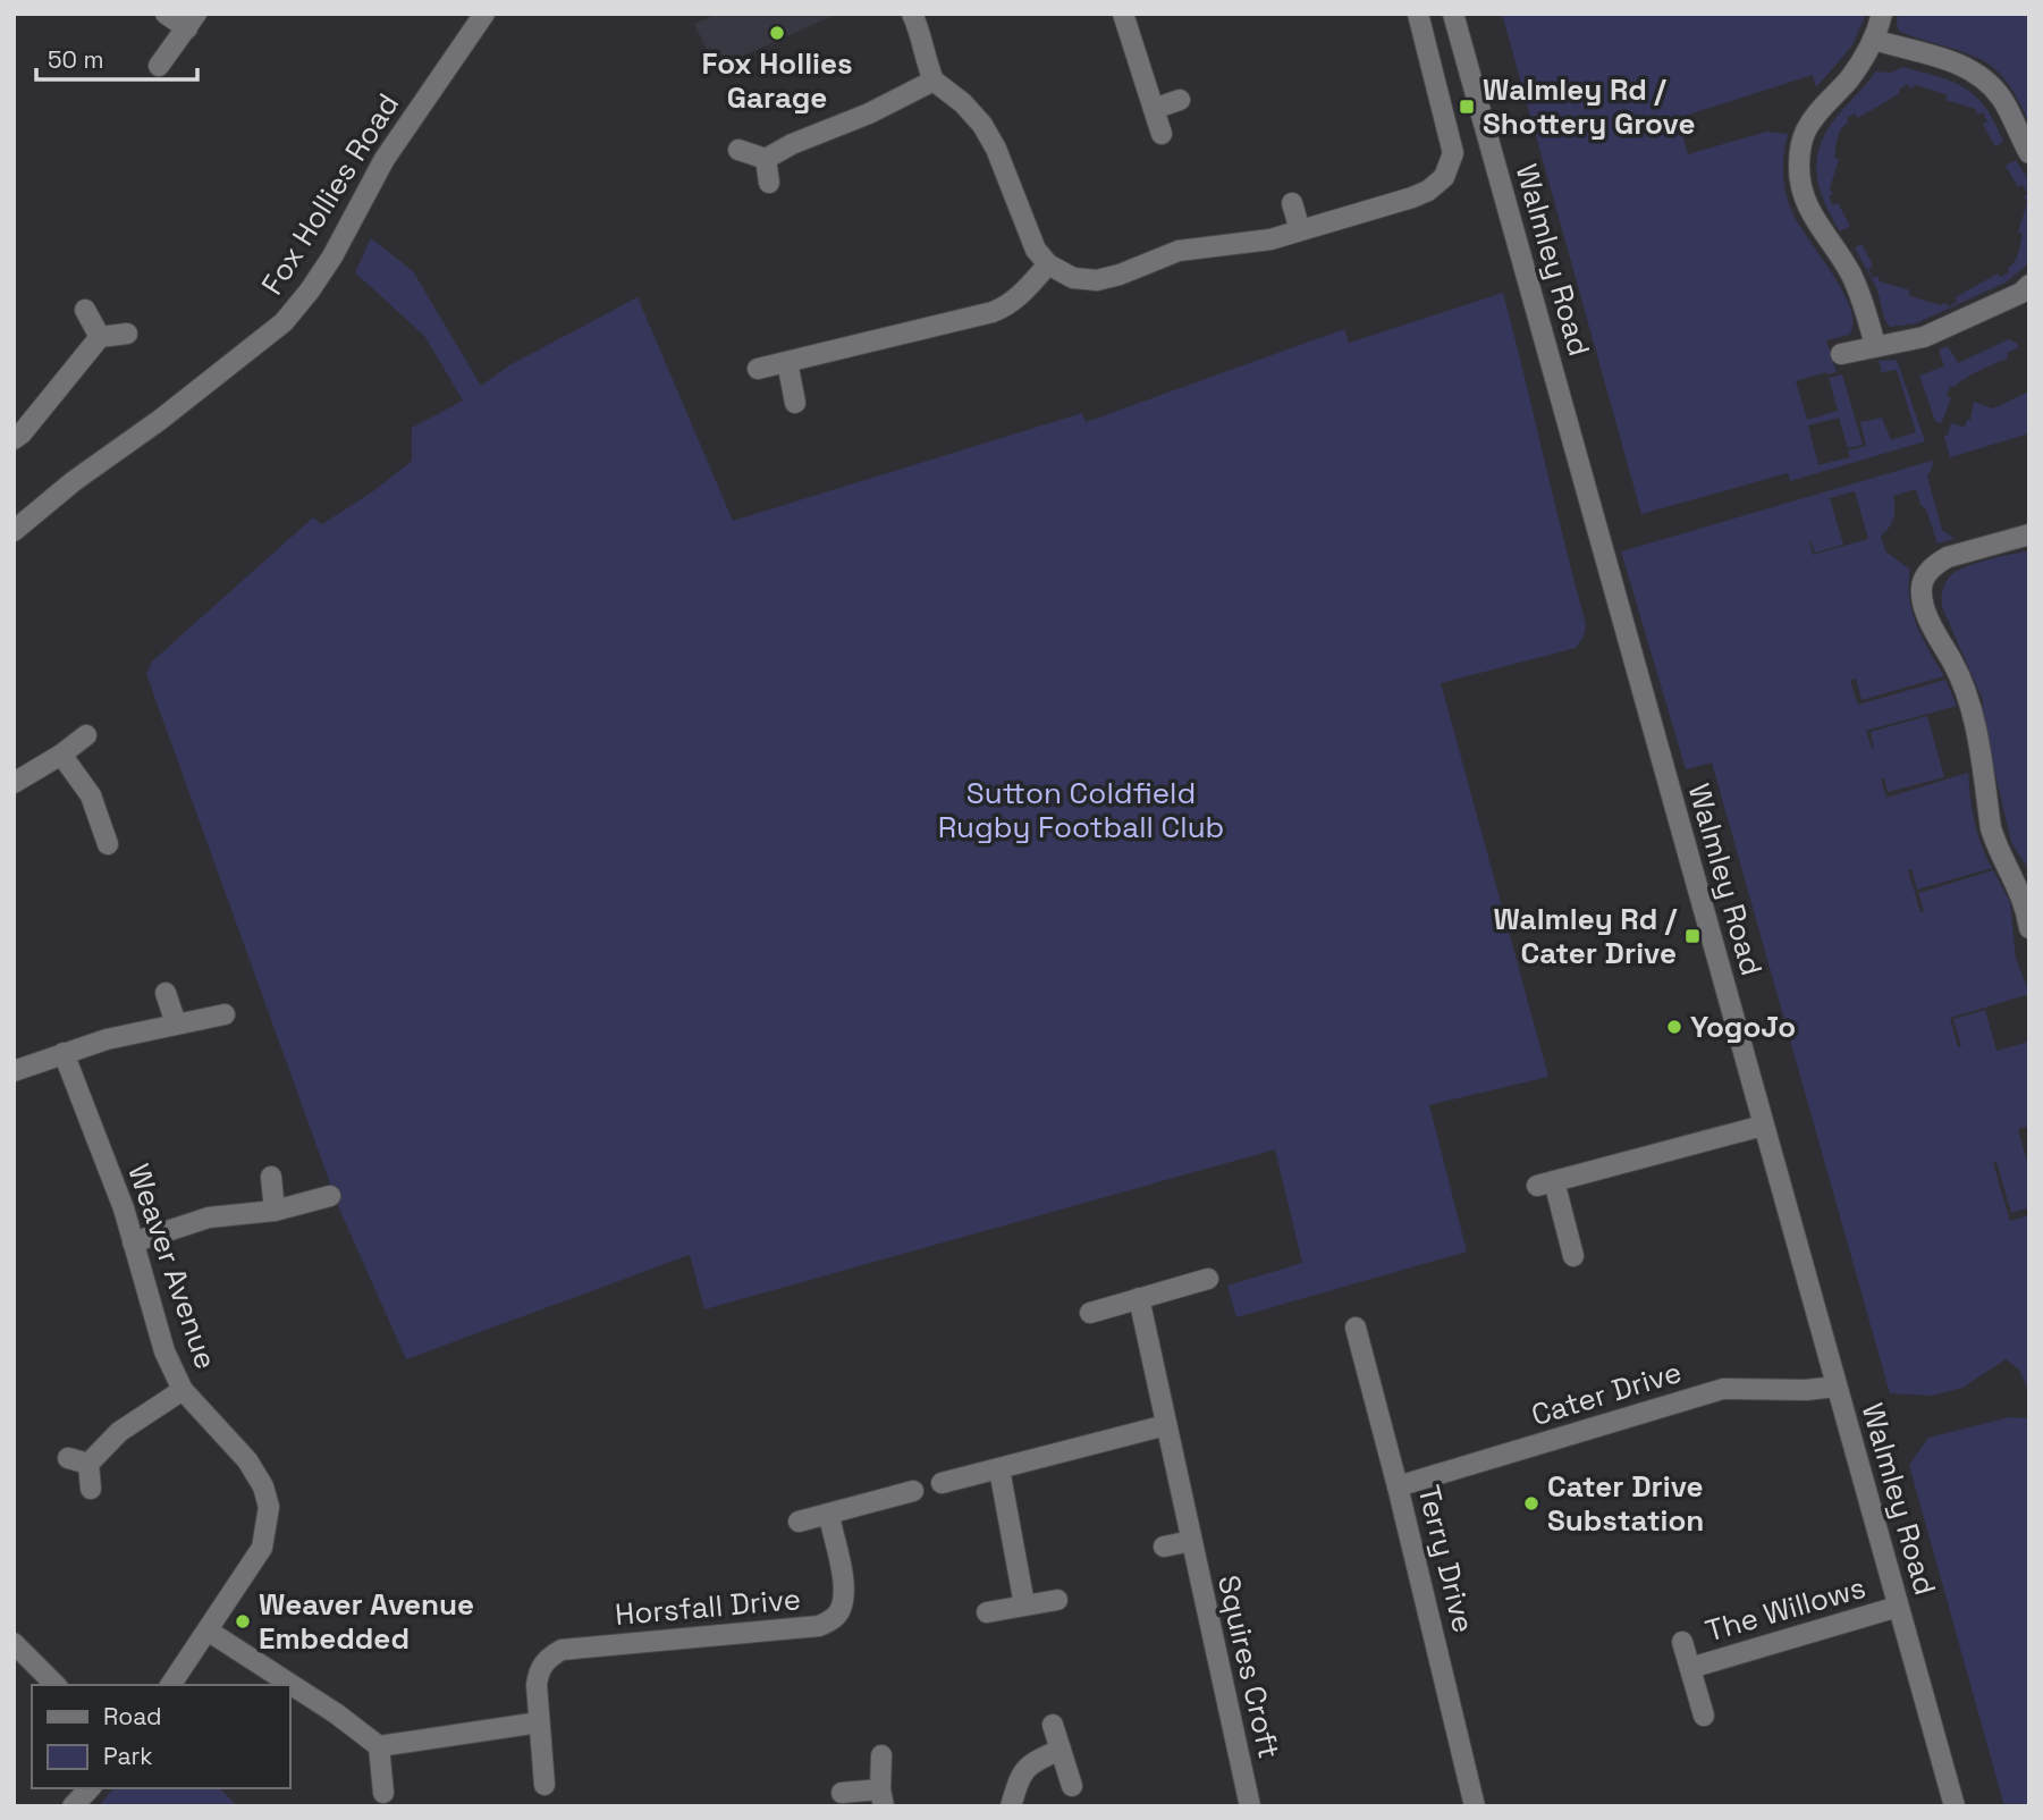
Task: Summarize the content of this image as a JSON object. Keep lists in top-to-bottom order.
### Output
{
  "streets": {
    "street": [
      "Fox Hollies Road",
      "Walmley Road",
      "Weaver Avenue",
      "Cater Drive",
      "Terry Drive",
      "Horsfall Drive",
      "The Willows",
      "Squires Croft"
    ]
  },
  "crossings": [
    ["Walmley Road", "Cater Drive"],
    ["Walmley Road", "The Willows"],
    ["Cater Drive", "Terry Drive"]
  ],
  "parks": ["Sutton Coldfield Rugby Football Club"],
  "places": {
    "other": [
      "Fox Hollies Garage",
      "YogoJo",
      "Cater Drive Substation",
      "Weaver Avenue Embedded"
    ],
    "transit": ["Walmley Rd / Shottery Grove", "Walmley Rd / Cater Drive"]
  },
  "legend": ["Road", "Park"],
  "scale_bar": "50 m"
}
